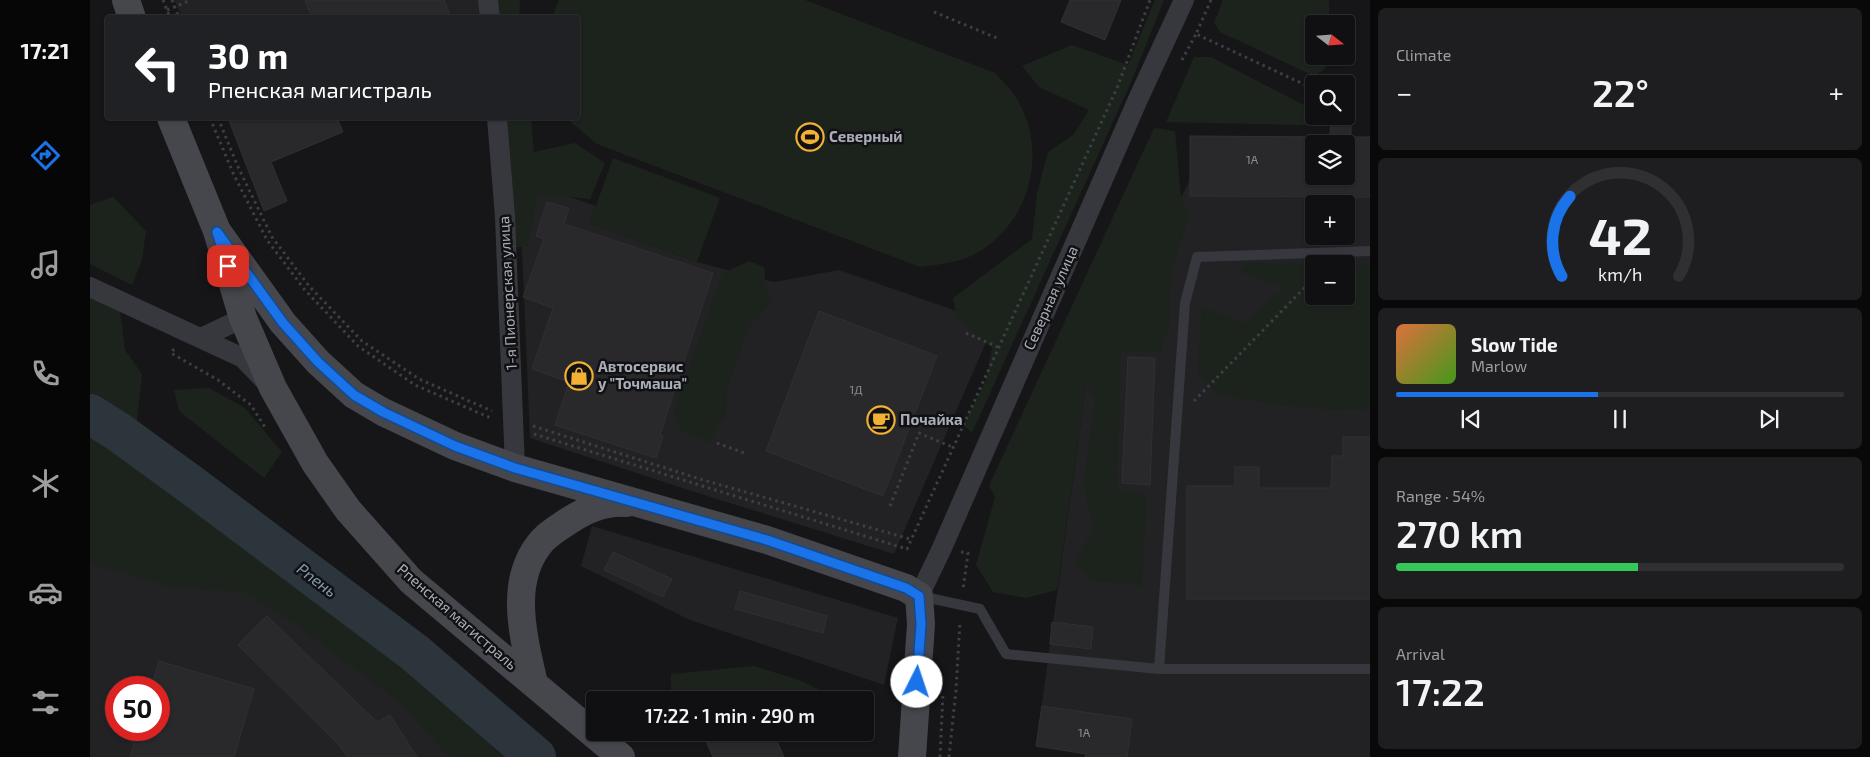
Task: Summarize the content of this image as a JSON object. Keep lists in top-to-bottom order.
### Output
{
  "streets": {
    "main road": ["Рпенская магистраль"],
    "street": ["1-я Пионерская улица", "Северная улица"]
  },
  "crossings": [
    ["1-я Пионерская улица", "Рпенская магистраль"],
    ["Северная улица", "Рпенская магистраль"]
  ],
  "water": ["Рпень"],
  "places": {
    "sports": ["Северный"],
    "shop": ["Автосервис у \"Точмаша\""],
    "cafe": ["Почайка"]
  },
  "house_numbers": ["1А", "1Д", "1А"],
  "north": "right",
  "page": {
    "tabs": "17:21",
    "tile": [
      "Climate",
      ["Range · 54%", "270 km"],
      ["Arrival", "17:22"]
    ],
    "map_buttons": ["+", "−"],
    "turn": ["30 m", "Рпенская магистраль"],
    "heat": ["−", "22°", "+"],
    "song": ["Slow Tide", "Marlow"],
    "limit": "50",
    "trip": "17:22 · 1 min · 290 m",
    "gauge": ["42", "km/h"]
  }
}
